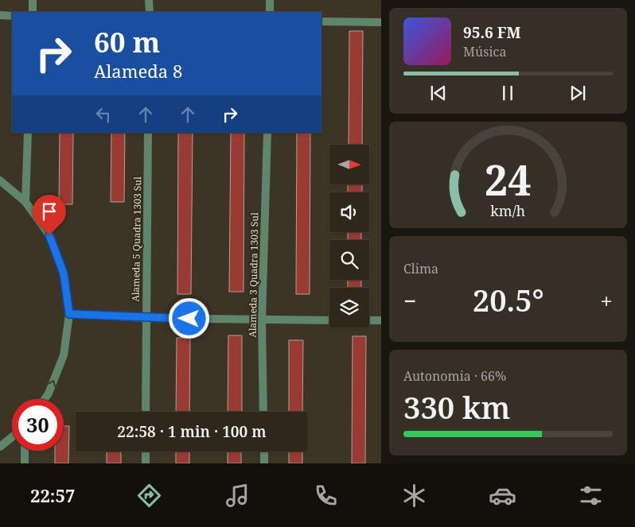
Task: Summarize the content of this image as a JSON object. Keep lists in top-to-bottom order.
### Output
{
  "streets": {
    "street": ["Alameda 5 Quadra 1303 Sul", "Alameda 3 Quadra 1303 Sul"]
  },
  "north": "right",
  "page": {
    "turn": ["60 m", "Alameda 8"],
    "song": ["95.6 FM", "Música"],
    "tile": [
      "Clima",
      ["Autonomia · 66%", "330 km"]
    ],
    "heat": ["−", "20.5°", "+"],
    "limit": "30",
    "trip": "22:58 · 1 min · 100 m",
    "tabs": "22:57",
    "gauge": ["24", "km/h"]
  }
}
